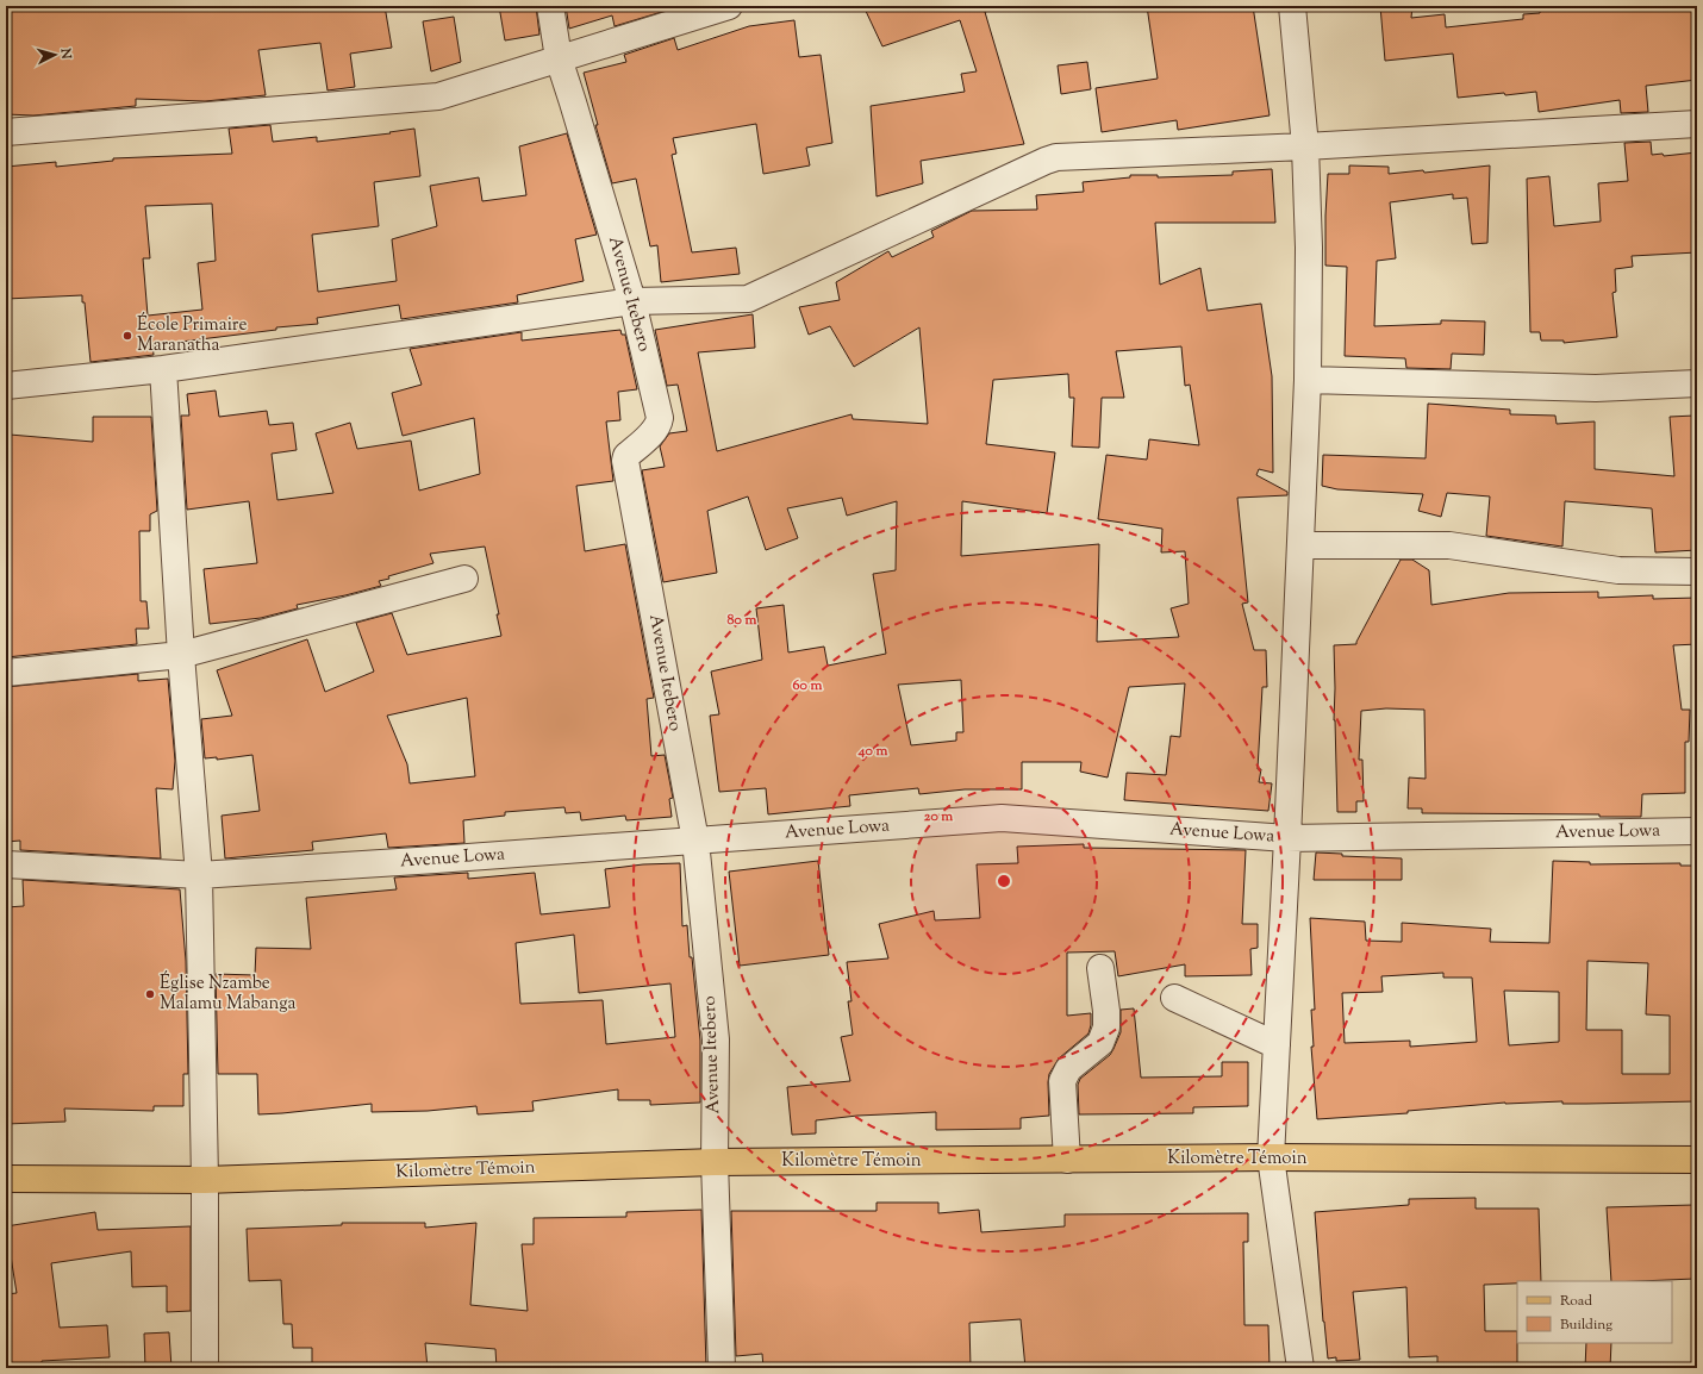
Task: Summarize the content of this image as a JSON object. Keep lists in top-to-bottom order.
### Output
{
  "streets": {
    "main road": ["Kilomètre Témoin"],
    "street": ["Avenue Itebero", "Avenue Lowa"]
  },
  "crossings": [
    ["Avenue Itebero", "Avenue Lowa"],
    ["Avenue Itebero", "Kilomètre Témoin"]
  ],
  "places": ["École Primaire Maranatha", "Église Nzambe Malamu Mabanga"],
  "legend": ["Road", "Building"],
  "north": "right",
  "rings": [
    "80 m",
    "60 m",
    "40 m",
    "20 m"
  ]
}
